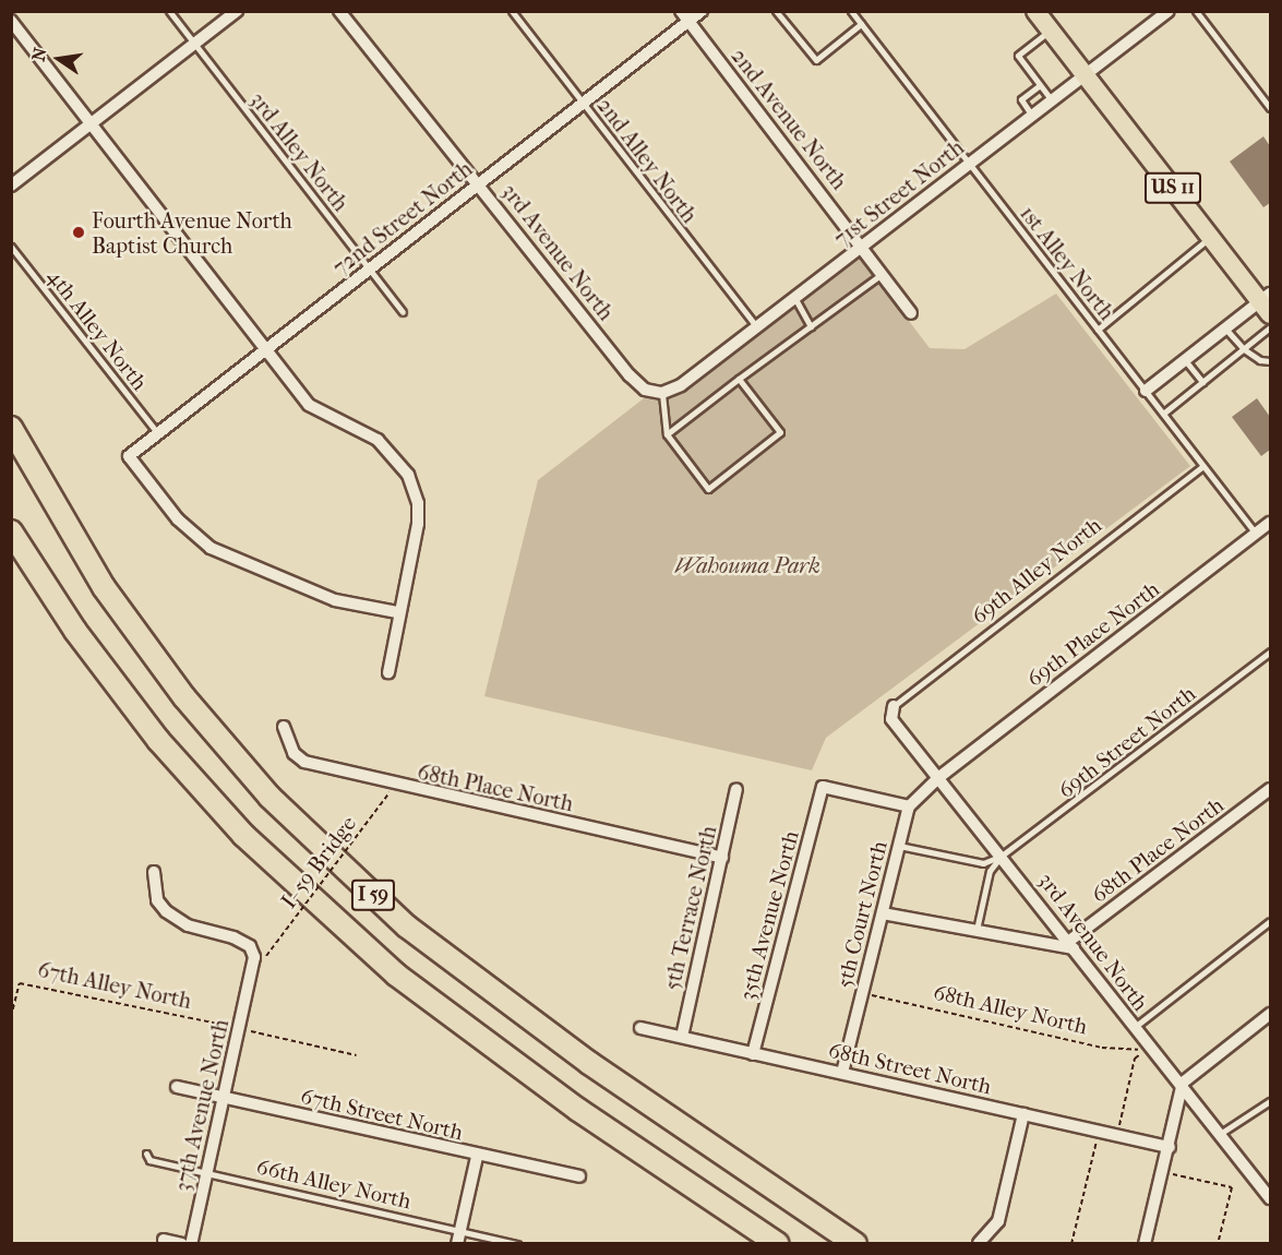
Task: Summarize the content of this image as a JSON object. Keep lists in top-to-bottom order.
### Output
{
  "streets": {
    "highway": ["I 59"],
    "main road": ["US 11"],
    "street": [
      "2nd Avenue North",
      "71st Street North",
      "72nd Street North",
      "3rd Avenue North",
      "69th Place North",
      "68th Place North",
      "5th Terrace North",
      "5th Court North",
      "35th Avenue North",
      "68th Street North",
      "37th Avenue North",
      "67th Street North"
    ],
    "lane": [
      "3rd Alley North",
      "2nd Alley North",
      "1st Alley North",
      "4th Alley North",
      "69th Alley North",
      "69th Street North",
      "66th Alley North"
    ],
    "path": ["I- 59 Bridge", "67th Alley North", "68th Alley North"]
  },
  "crossings": [
    ["2nd Avenue North", "71st Street North"],
    ["2nd Avenue North", "72nd Street North"],
    ["3rd Alley North", "72nd Street North"],
    ["2nd Alley North", "71st Street North"],
    ["2nd Alley North", "72nd Street North"],
    ["US 11", "71st Street North"],
    ["71st Street North", "3rd Avenue North"],
    ["71st Street North", "1st Alley North"],
    ["72nd Street North", "3rd Avenue North"],
    ["72nd Street North", "4th Alley North"],
    ["3rd Avenue North", "69th Alley North"],
    ["3rd Avenue North", "69th Place North"],
    ["3rd Avenue North", "69th Street North"],
    ["3rd Avenue North", "68th Place North"],
    ["3rd Avenue North", "68th Alley North"],
    ["1st Alley North", "69th Alley North"],
    ["1st Alley North", "69th Place North"],
    ["68th Place North", "I- 59 Bridge"],
    ["68th Place North", "5th Terrace North"],
    ["5th Terrace North", "68th Street North"],
    ["5th Court North", "35th Avenue North"],
    ["5th Court North", "68th Alley North"],
    ["5th Court North", "68th Street North"],
    ["35th Avenue North", "68th Street North"],
    ["67th Alley North", "37th Avenue North"],
    ["37th Avenue North", "67th Street North"],
    ["37th Avenue North", "66th Alley North"]
  ],
  "parks": ["Wahouma Park"],
  "places": ["Fourth Avenue North Baptist Church"],
  "north": "left"
}
